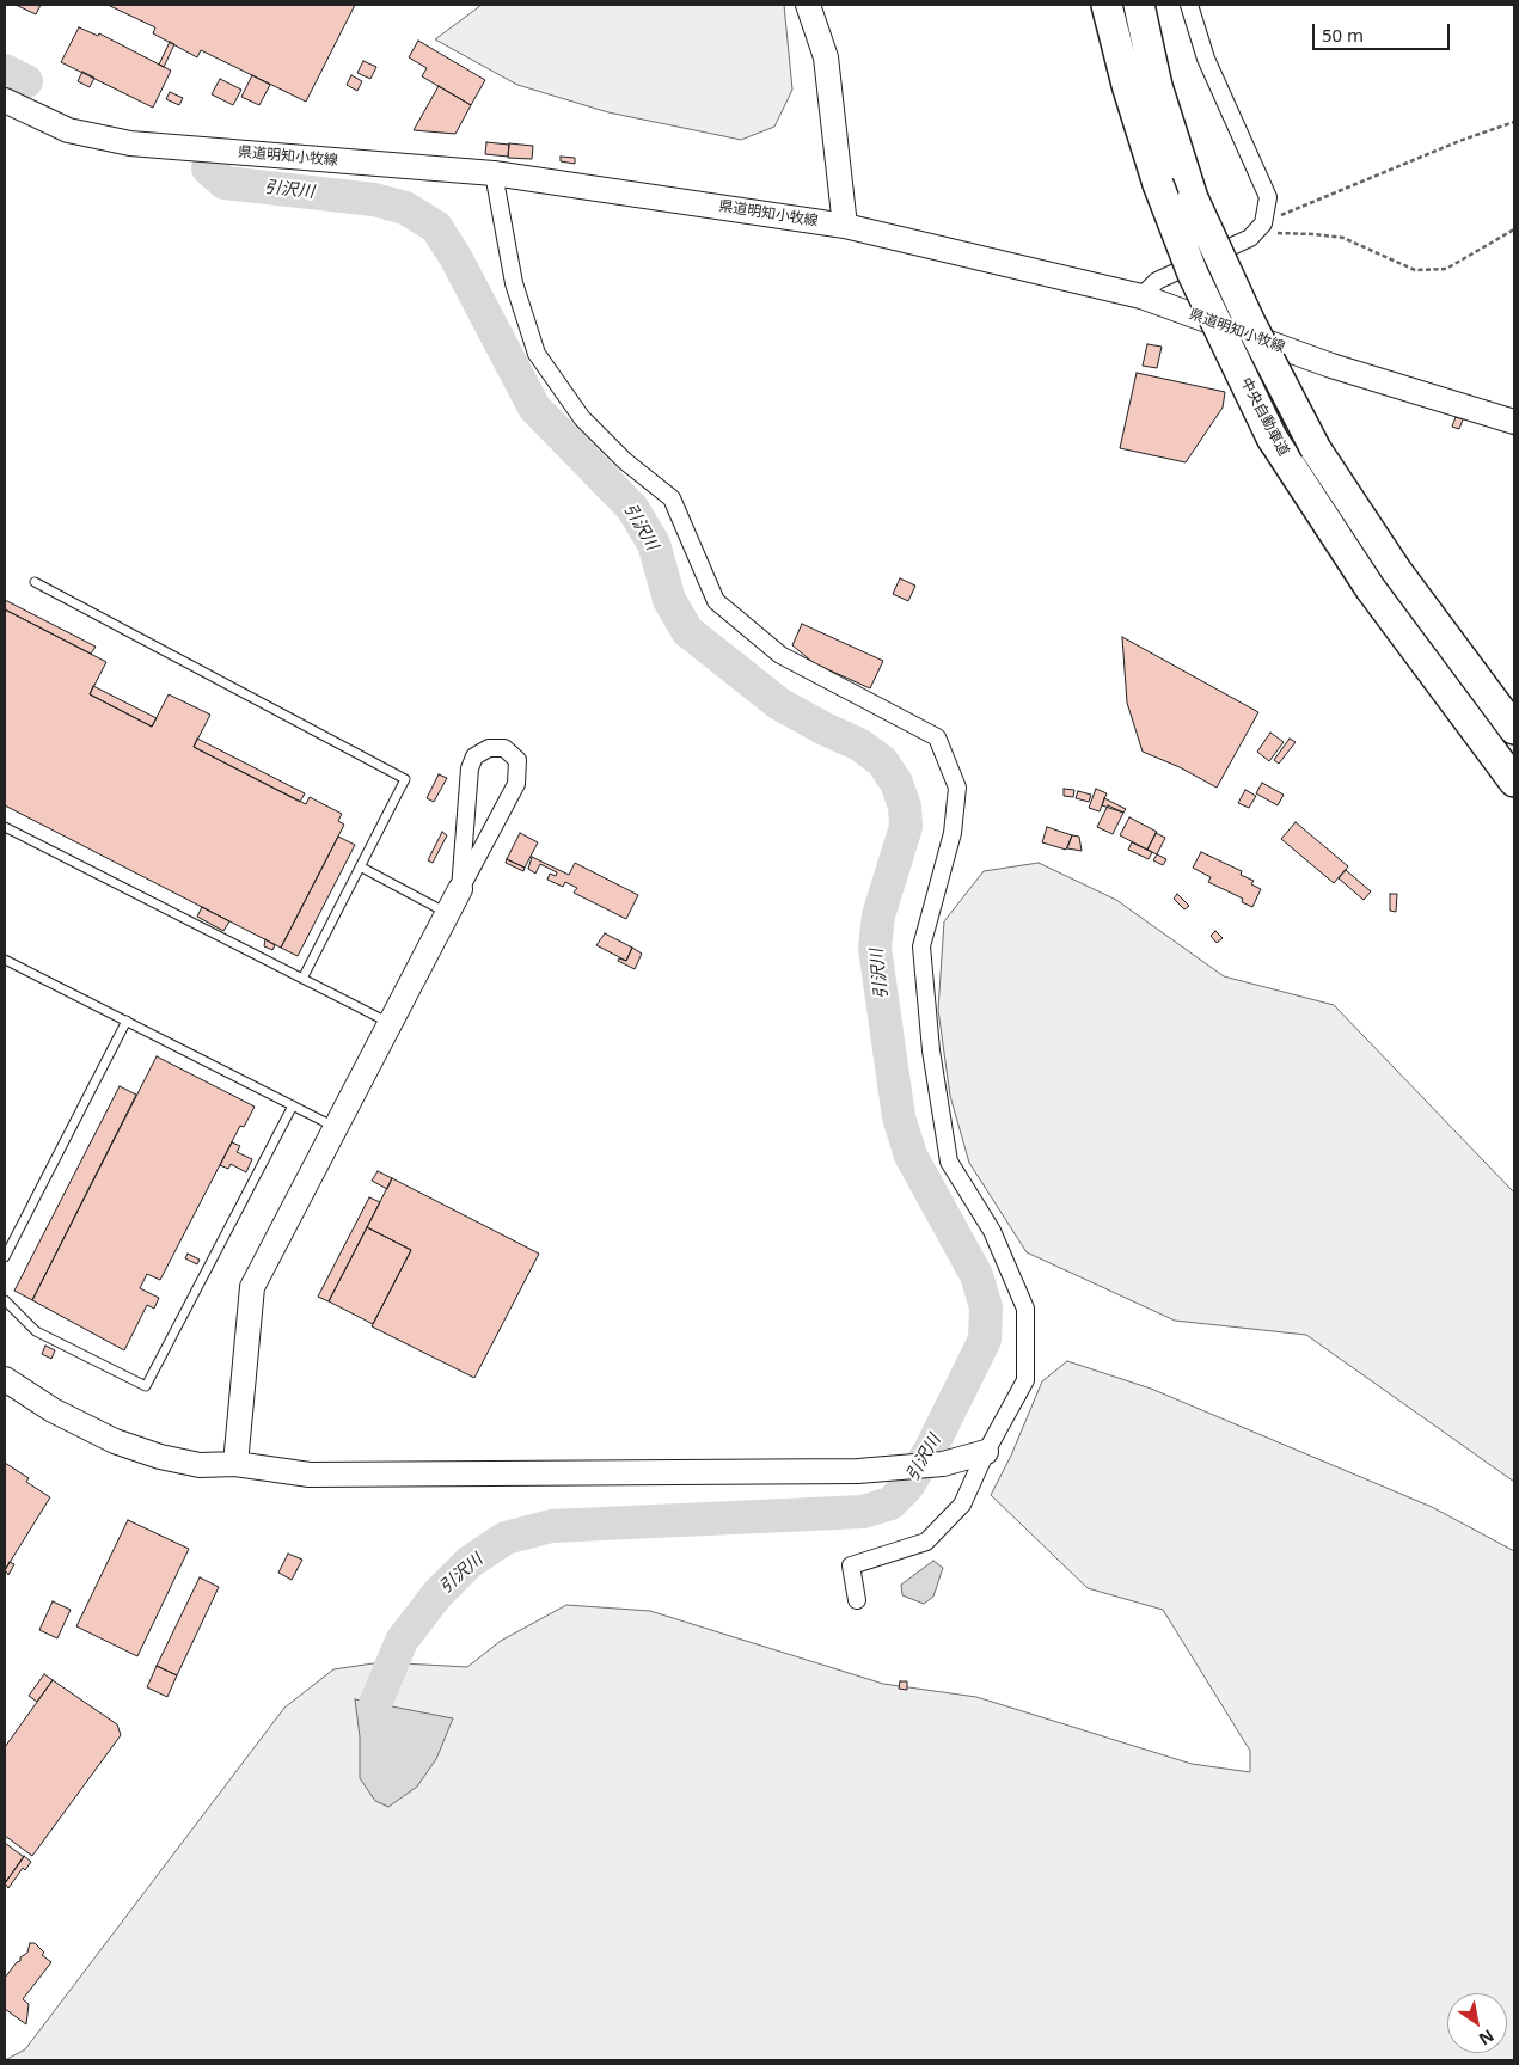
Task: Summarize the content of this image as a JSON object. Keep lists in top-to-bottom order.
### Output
{
  "streets": {
    "highway": ["中央自動車道"],
    "street": ["県道明知小牧線"]
  },
  "water": ["引沢川"],
  "scale_bar": "50 m",
  "north": "bottom right"
}
